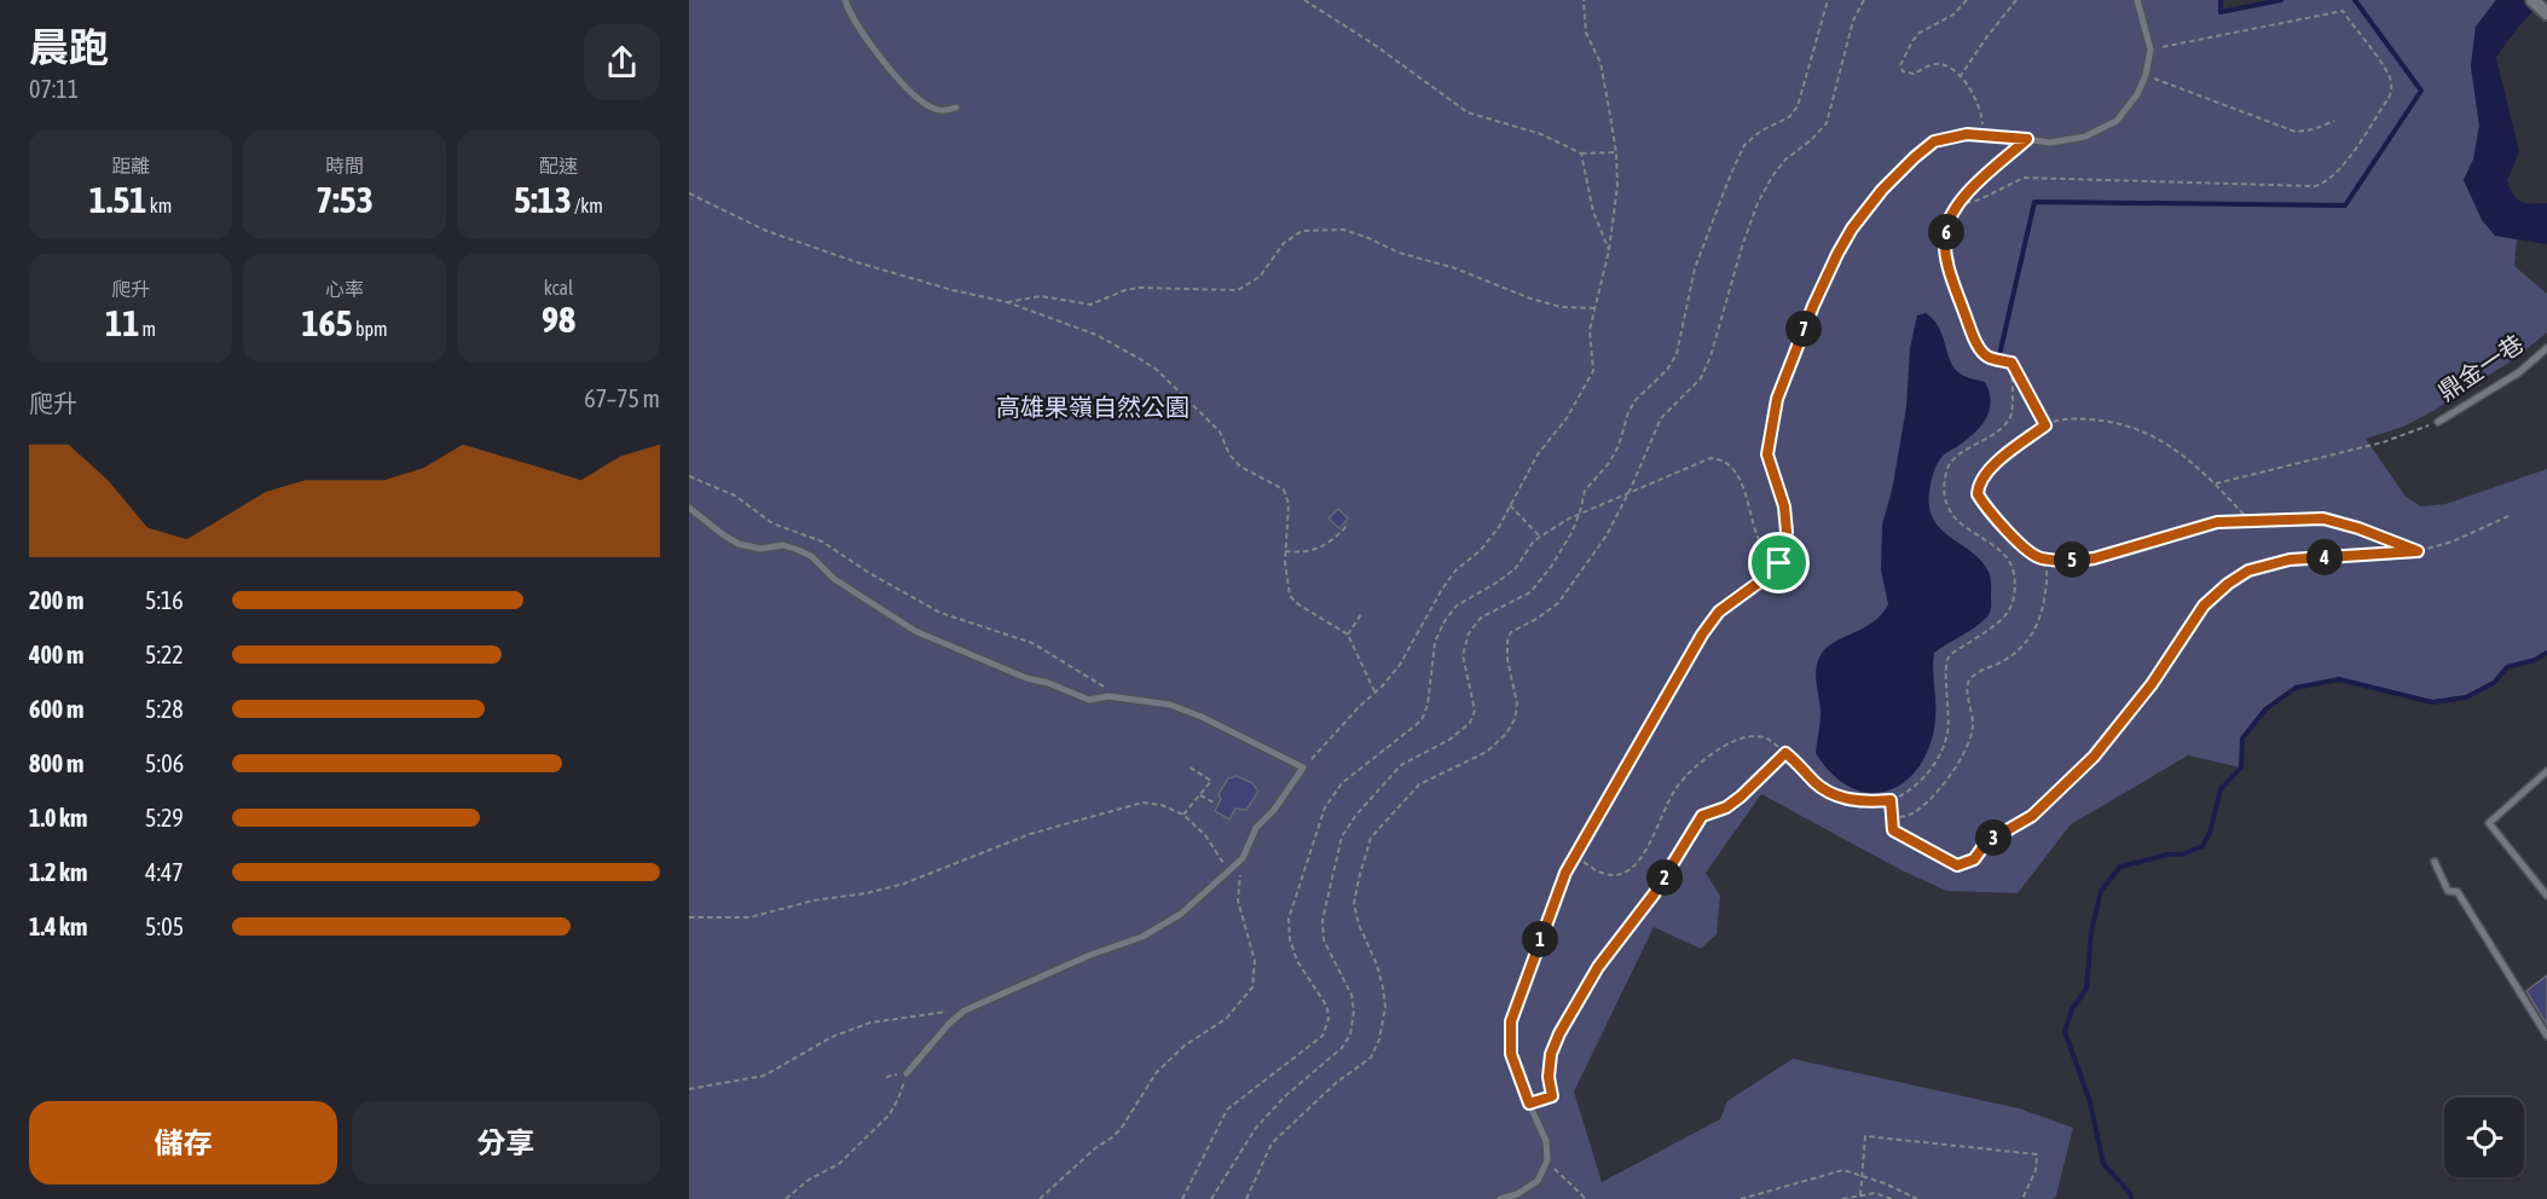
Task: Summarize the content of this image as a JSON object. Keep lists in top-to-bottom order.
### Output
{
  "streets": {
    "lane": ["鼎金一巷"]
  },
  "parks": ["高雄果嶺自然公園"],
  "page": {
    "heading": ["晨跑", "07:11"],
    "stats": [
      ["距離", "1.51 km"],
      ["時間", "7:53"],
      ["配速", "5:13 /km"],
      ["爬升", "11 m"],
      ["心率", "165 bpm"],
      ["kcal", "98"]
    ],
    "pins": [
      "6",
      "7",
      "4",
      "5",
      "3",
      "2",
      "1"
    ],
    "chart": ["爬升", "67–75 m"],
    "list": [
      {
        "name": "200 m",
        "note": "5:16"
      },
      {
        "name": "400 m",
        "note": "5:22"
      },
      {
        "name": "600 m",
        "note": "5:28"
      },
      {
        "name": "800 m",
        "note": "5:06"
      },
      {
        "name": "1.0 km",
        "note": "5:29"
      },
      {
        "name": "1.2 km",
        "note": "4:47"
      },
      {
        "name": "1.4 km",
        "note": "5:05"
      }
    ],
    "buttons": ["儲存", "分享"]
  }
}
